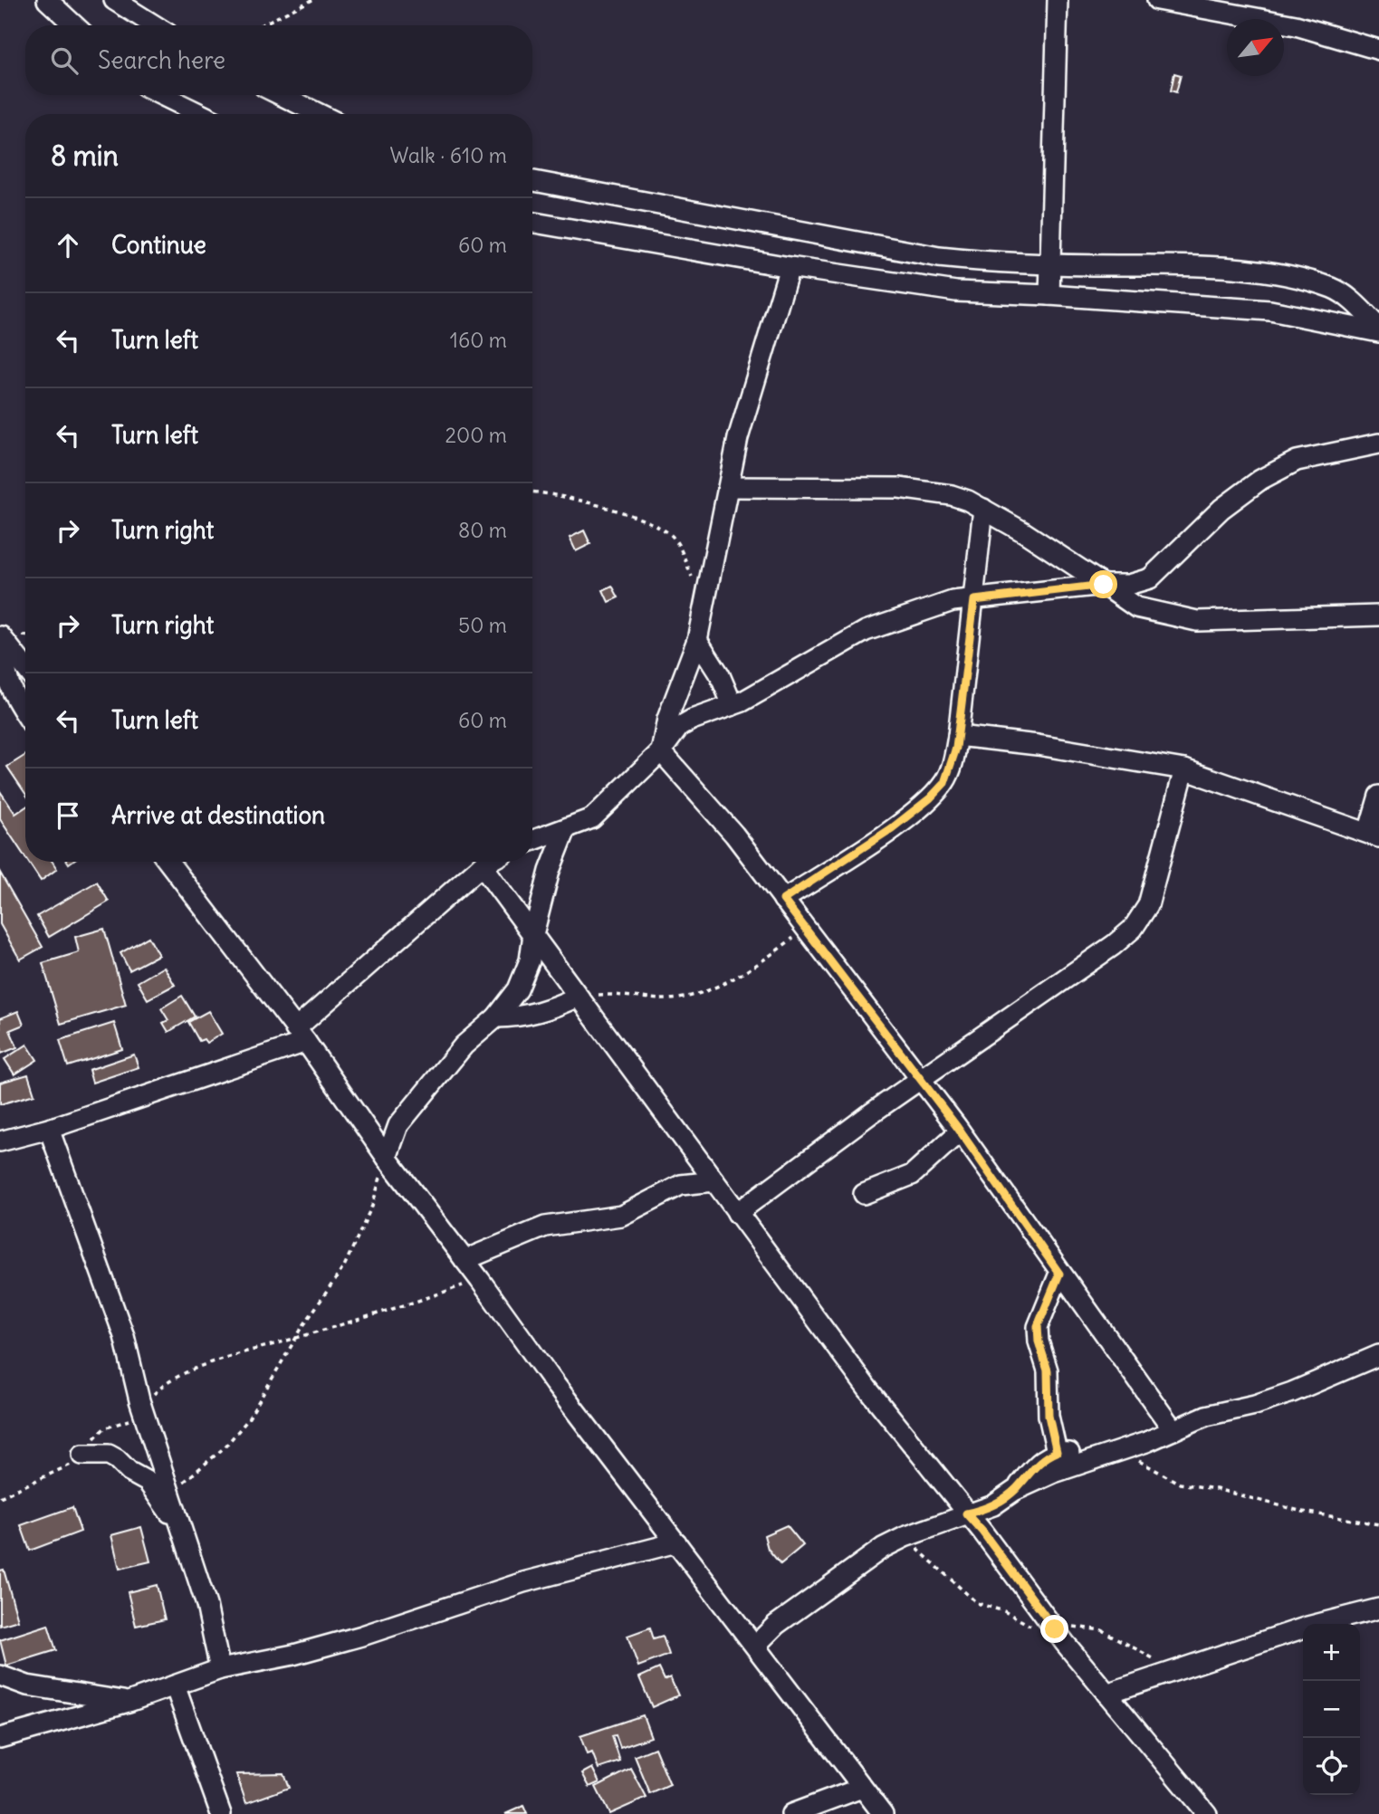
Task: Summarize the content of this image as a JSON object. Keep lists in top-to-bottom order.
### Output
{
  "north": "top right",
  "page": {
    "search": "Search here",
    "heading": ["8 min", "Walk · 610 m"],
    "list": [
      ["Continue", "60 m"],
      ["Turn left", "160 m"],
      ["Turn left", "200 m"],
      ["Turn right", "80 m"],
      ["Turn right", "50 m"],
      ["Turn left", "60 m"],
      "Arrive at destination"
    ],
    "map_buttons": ["+", "−"]
  }
}
